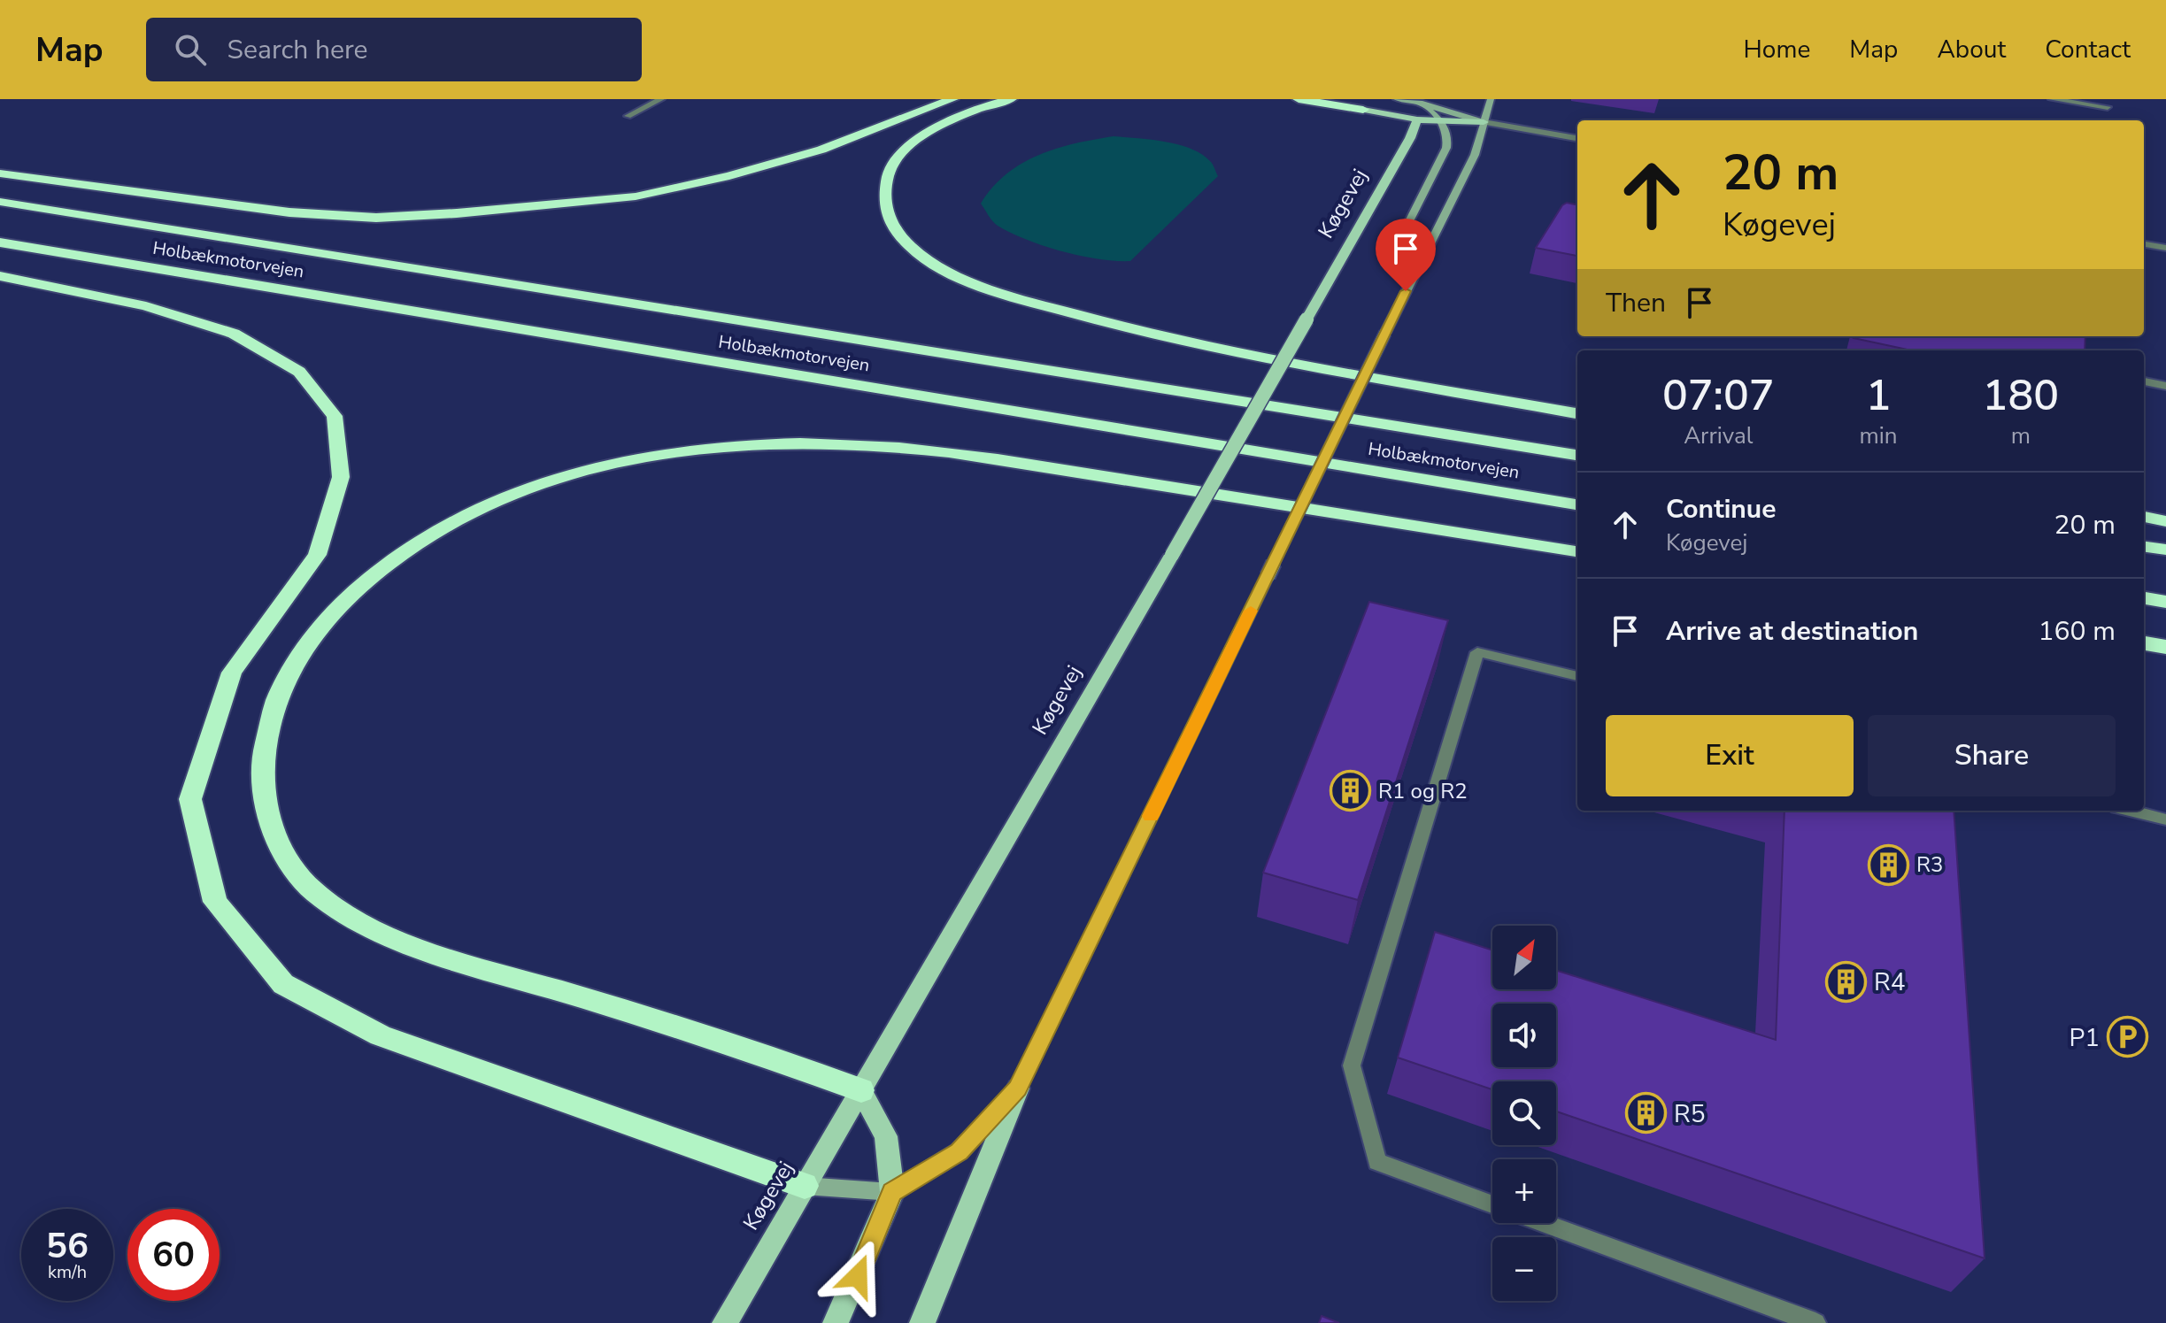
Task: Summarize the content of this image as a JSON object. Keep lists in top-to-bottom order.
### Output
{
  "streets": {
    "highway": ["Holbækmotorvejen"],
    "main road": ["Køgevej"]
  },
  "places": {
    "building": [
      "R1 og R2",
      "R3",
      "R4",
      "R5"
    ],
    "parking": ["P1"]
  },
  "north": "top right",
  "page": {
    "header": "Map",
    "search": "Search here",
    "nav": [
      "Home",
      "Map",
      "About",
      "Contact"
    ],
    "turn": ["20 m", "Køgevej"],
    "then": "Then",
    "eta": [
      "07:07",
      "Arrival",
      "1",
      "min",
      "180",
      "m"
    ],
    "list": [
      {
        "name": "Continue",
        "note": "Køgevej",
        "value": "20 m"
      },
      {
        "name": "Arrive at destination",
        "value": "160 m"
      }
    ],
    "buttons": ["Exit", "Share"],
    "map_buttons": ["+", "−"],
    "speed": "56 km/h",
    "limit": "60"
  }
}
